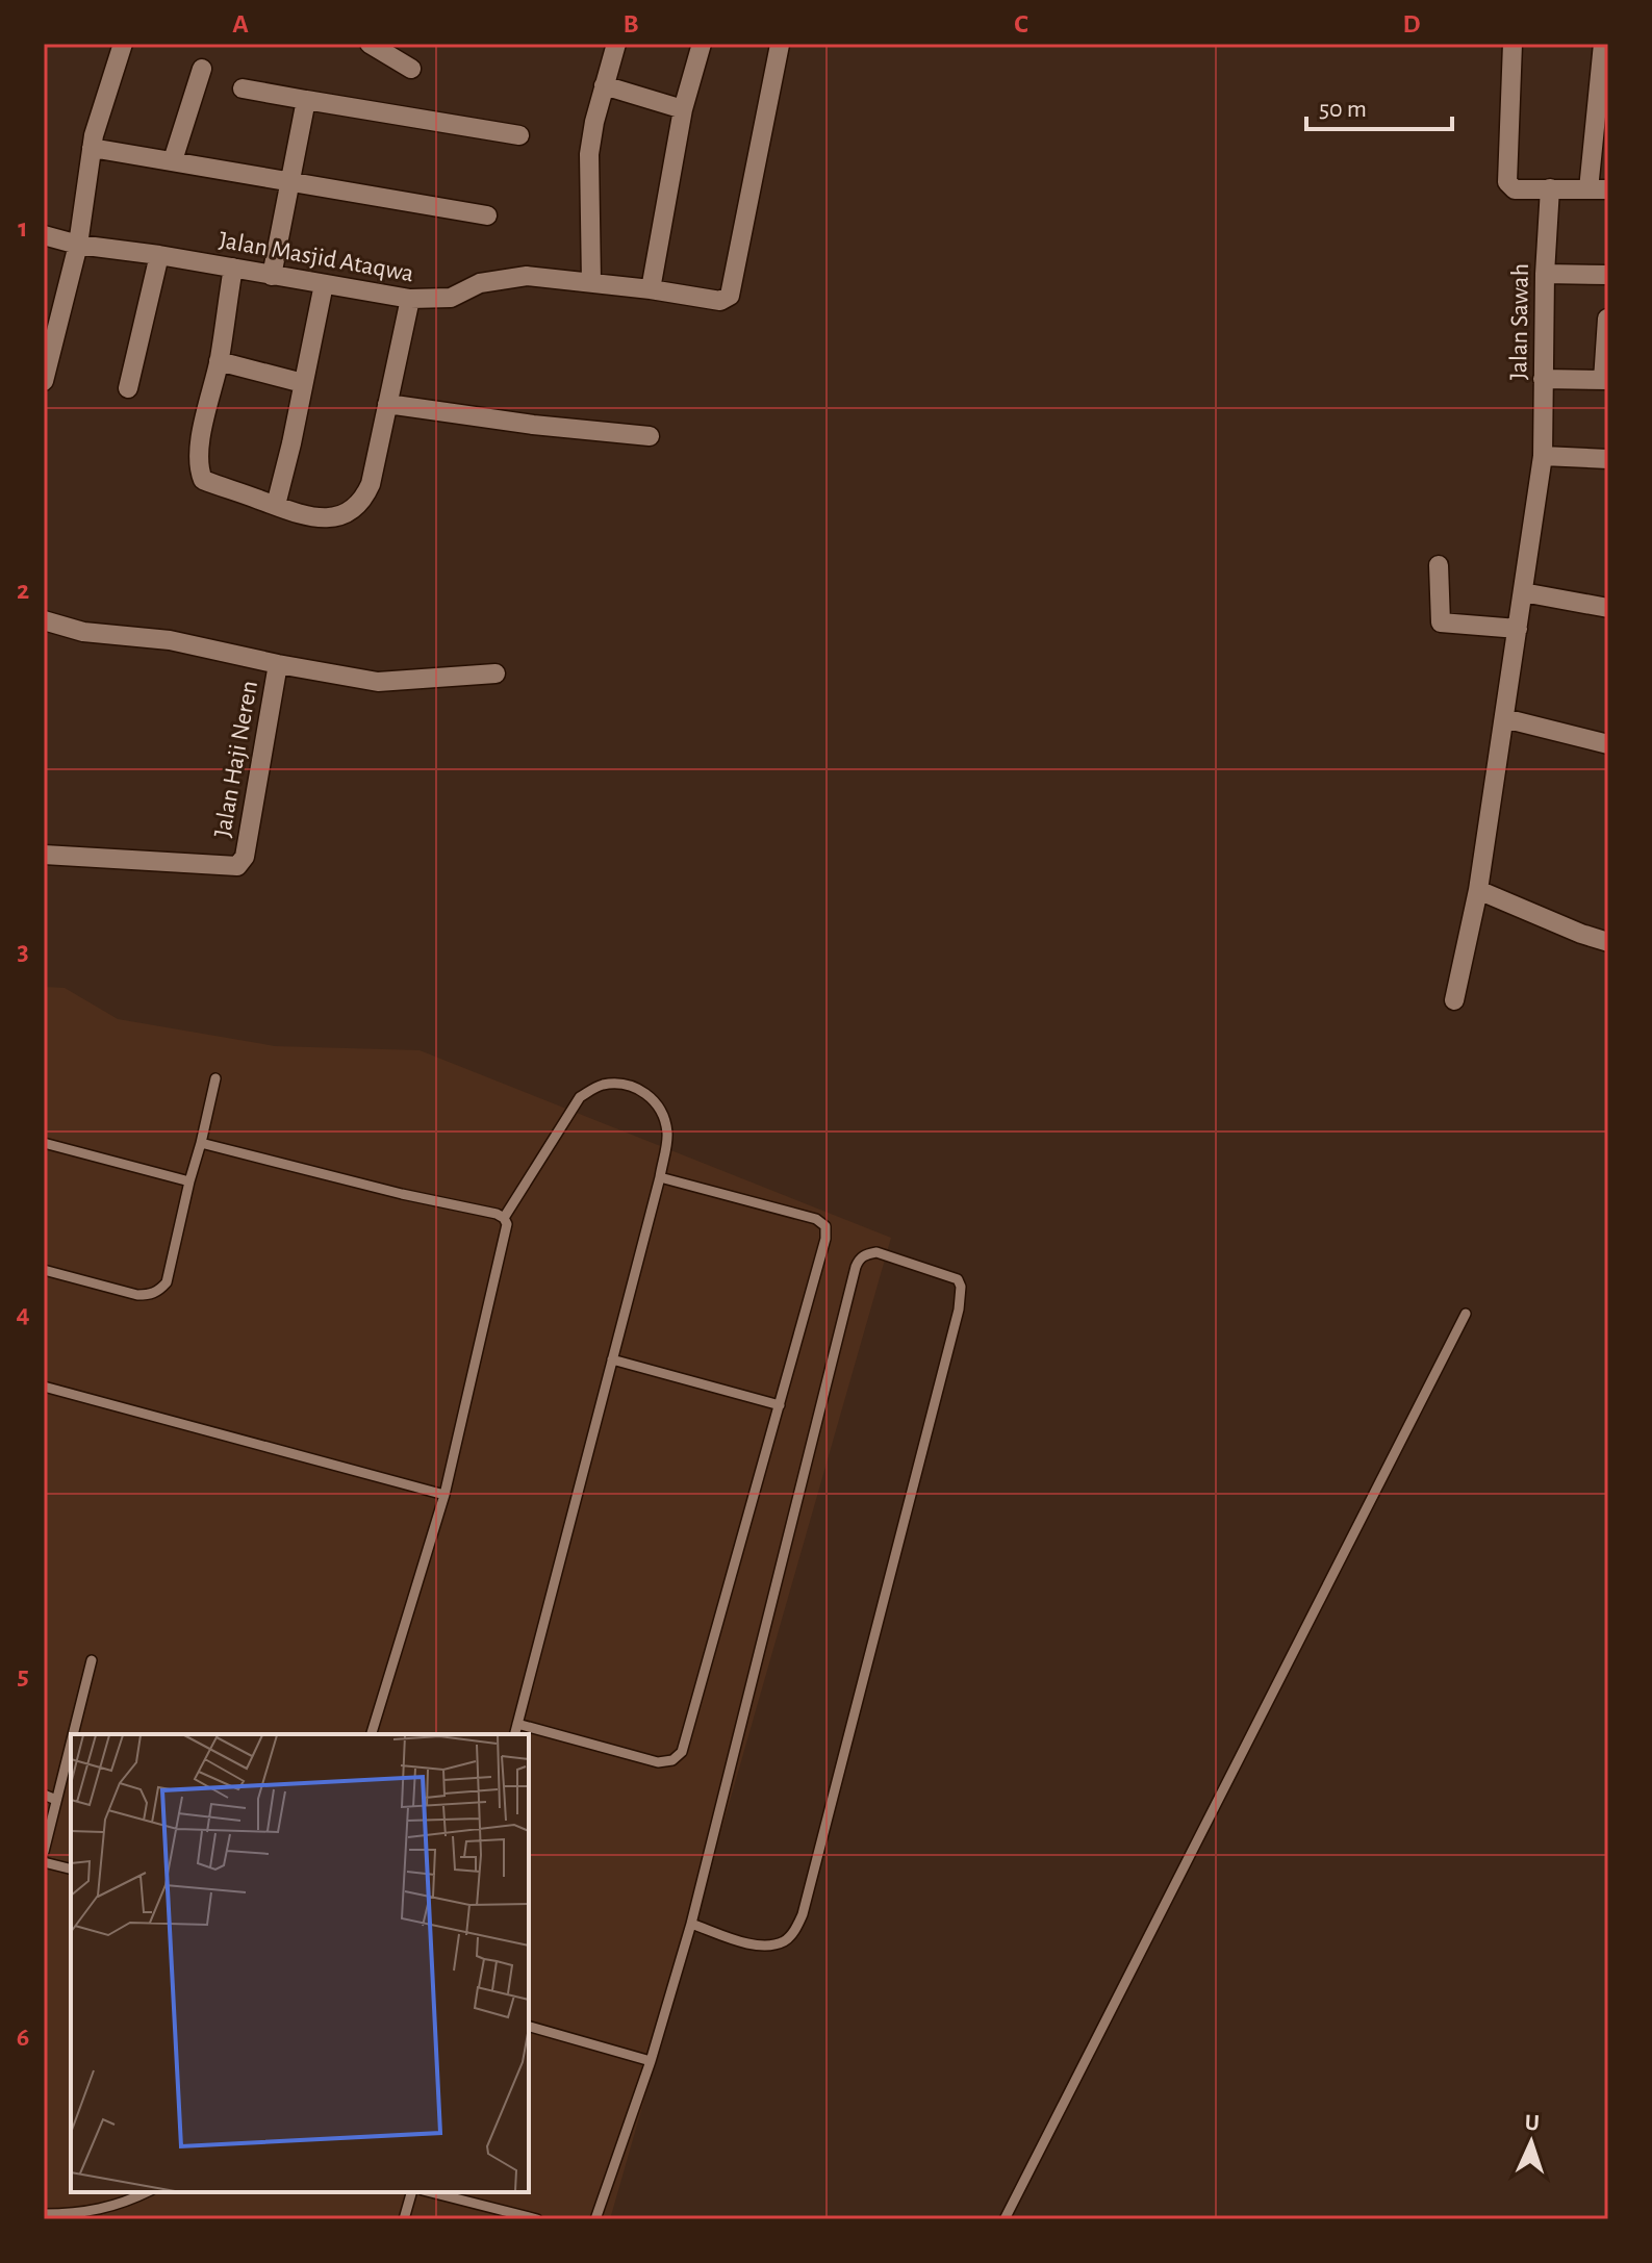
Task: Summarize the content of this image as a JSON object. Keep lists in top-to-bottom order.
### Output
{
  "streets": {
    "street": ["Jalan Masjid Ataqwa", "Jalan Sawah", "Jalan Haji Neren"]
  },
  "scale_bar": "50 m",
  "north": "top",
  "grid": {
    "columns": [
      "A",
      "B",
      "C",
      "D"
    ],
    "rows": [
      "1",
      "2",
      "3",
      "4",
      "5",
      "6"
    ]
  }
}
